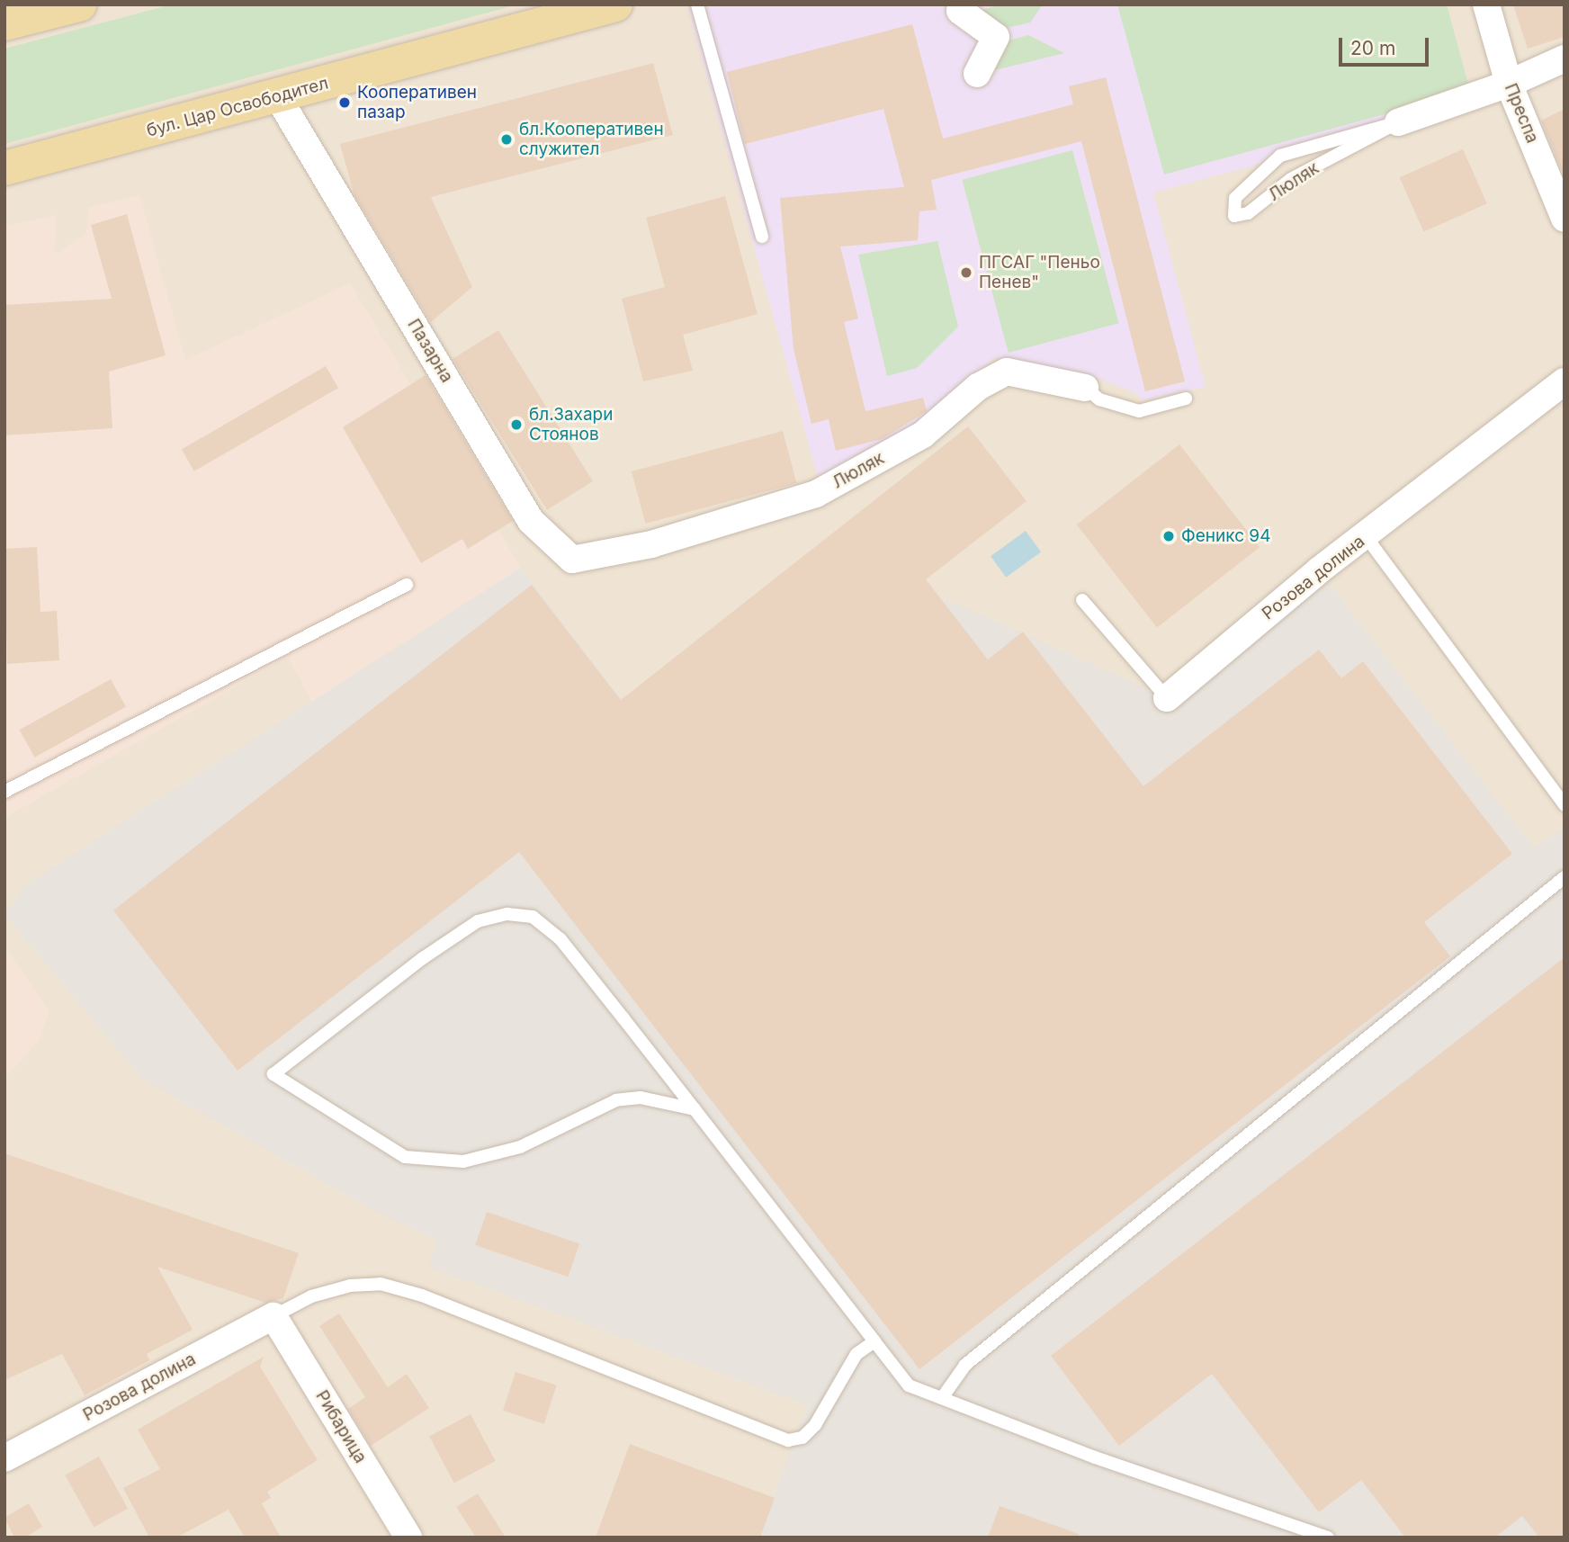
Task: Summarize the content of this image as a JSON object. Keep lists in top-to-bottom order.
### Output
{
  "streets": {
    "main road": ["бул. Цар Освободител"],
    "street": [
      "Преспа",
      "Люляк",
      "Пазарна",
      "Розова долина",
      "Рибарица"
    ]
  },
  "crossings": [
    ["бул. Цар Освободител", "Пазарна"],
    ["Преспа", "Люляк"],
    ["Люляк", "Пазарна"],
    ["Розова долина", "Рибарица"]
  ],
  "places": [
    "Кооперативен пазар",
    "бл.Кооперативен служител",
    "ПГСАГ \"Пеньо Пенев\"",
    "бл.Захари Стоянов",
    "Феникс 94"
  ],
  "scale_bar": "20 m"
}
